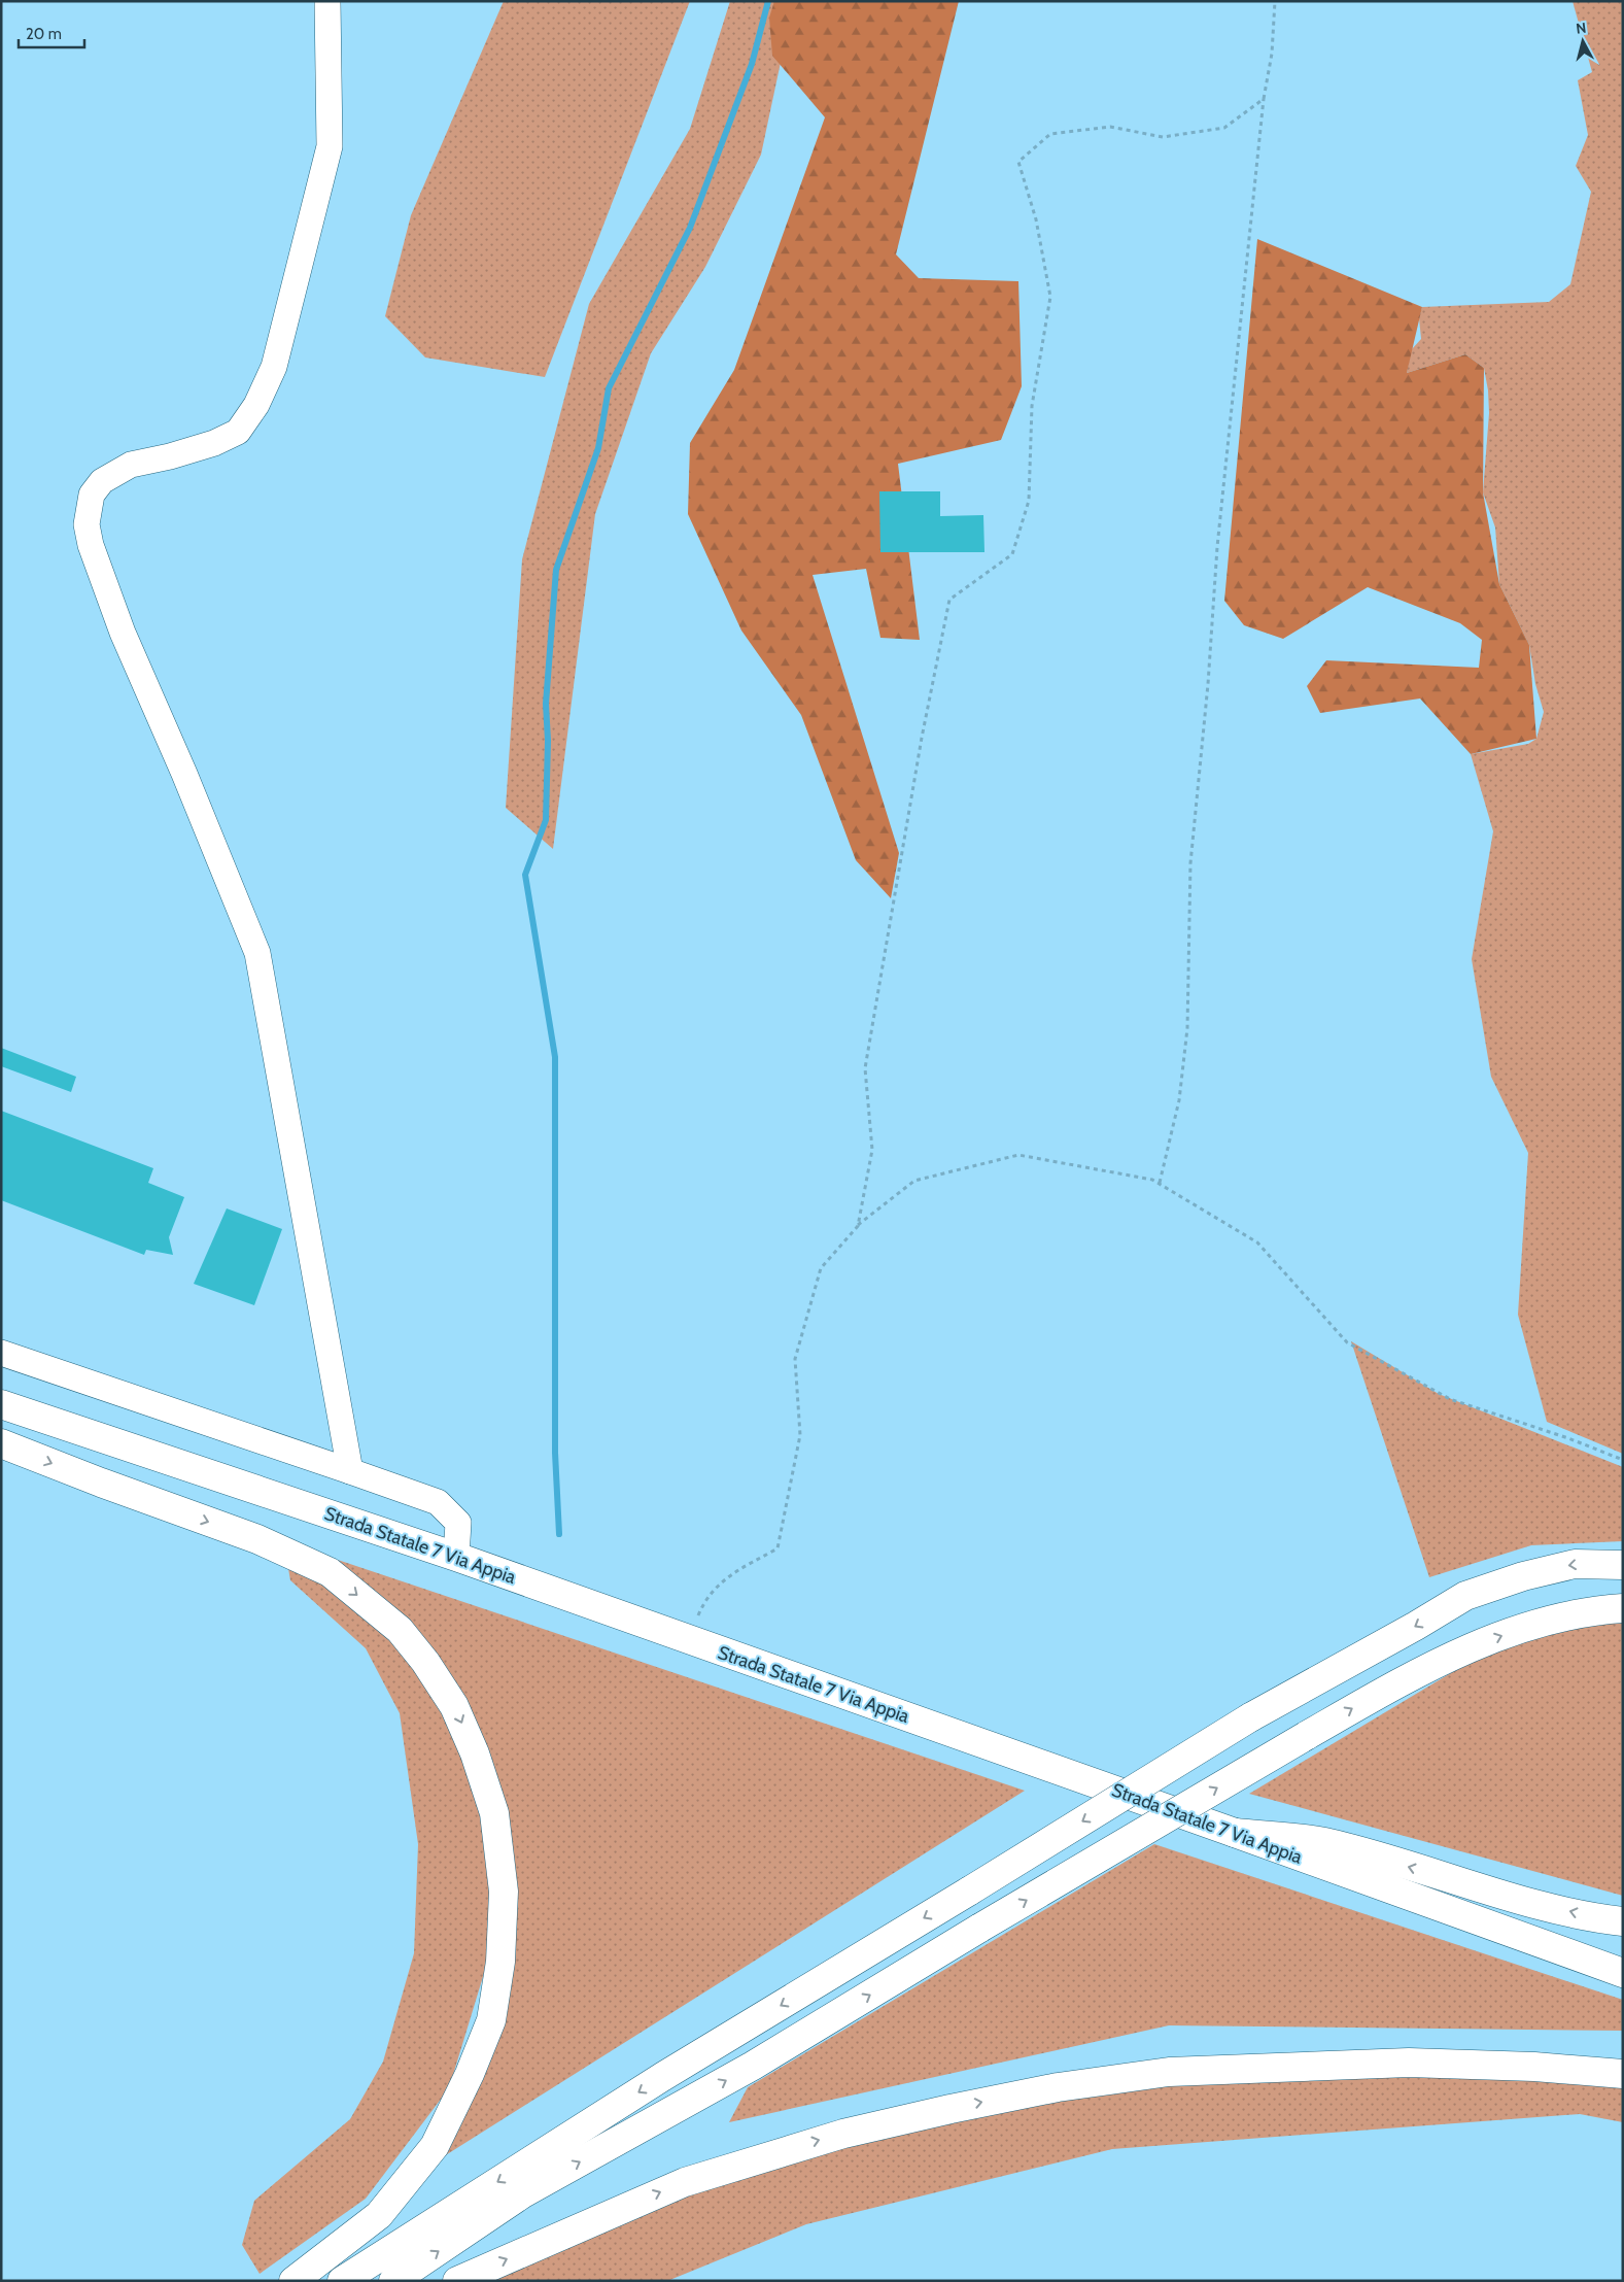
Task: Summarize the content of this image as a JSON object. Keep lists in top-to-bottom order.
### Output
{
  "streets": {
    "highway": ["Strada Statale 7 Via Appia"]
  },
  "scale_bar": "20 m",
  "north": "top"
}
